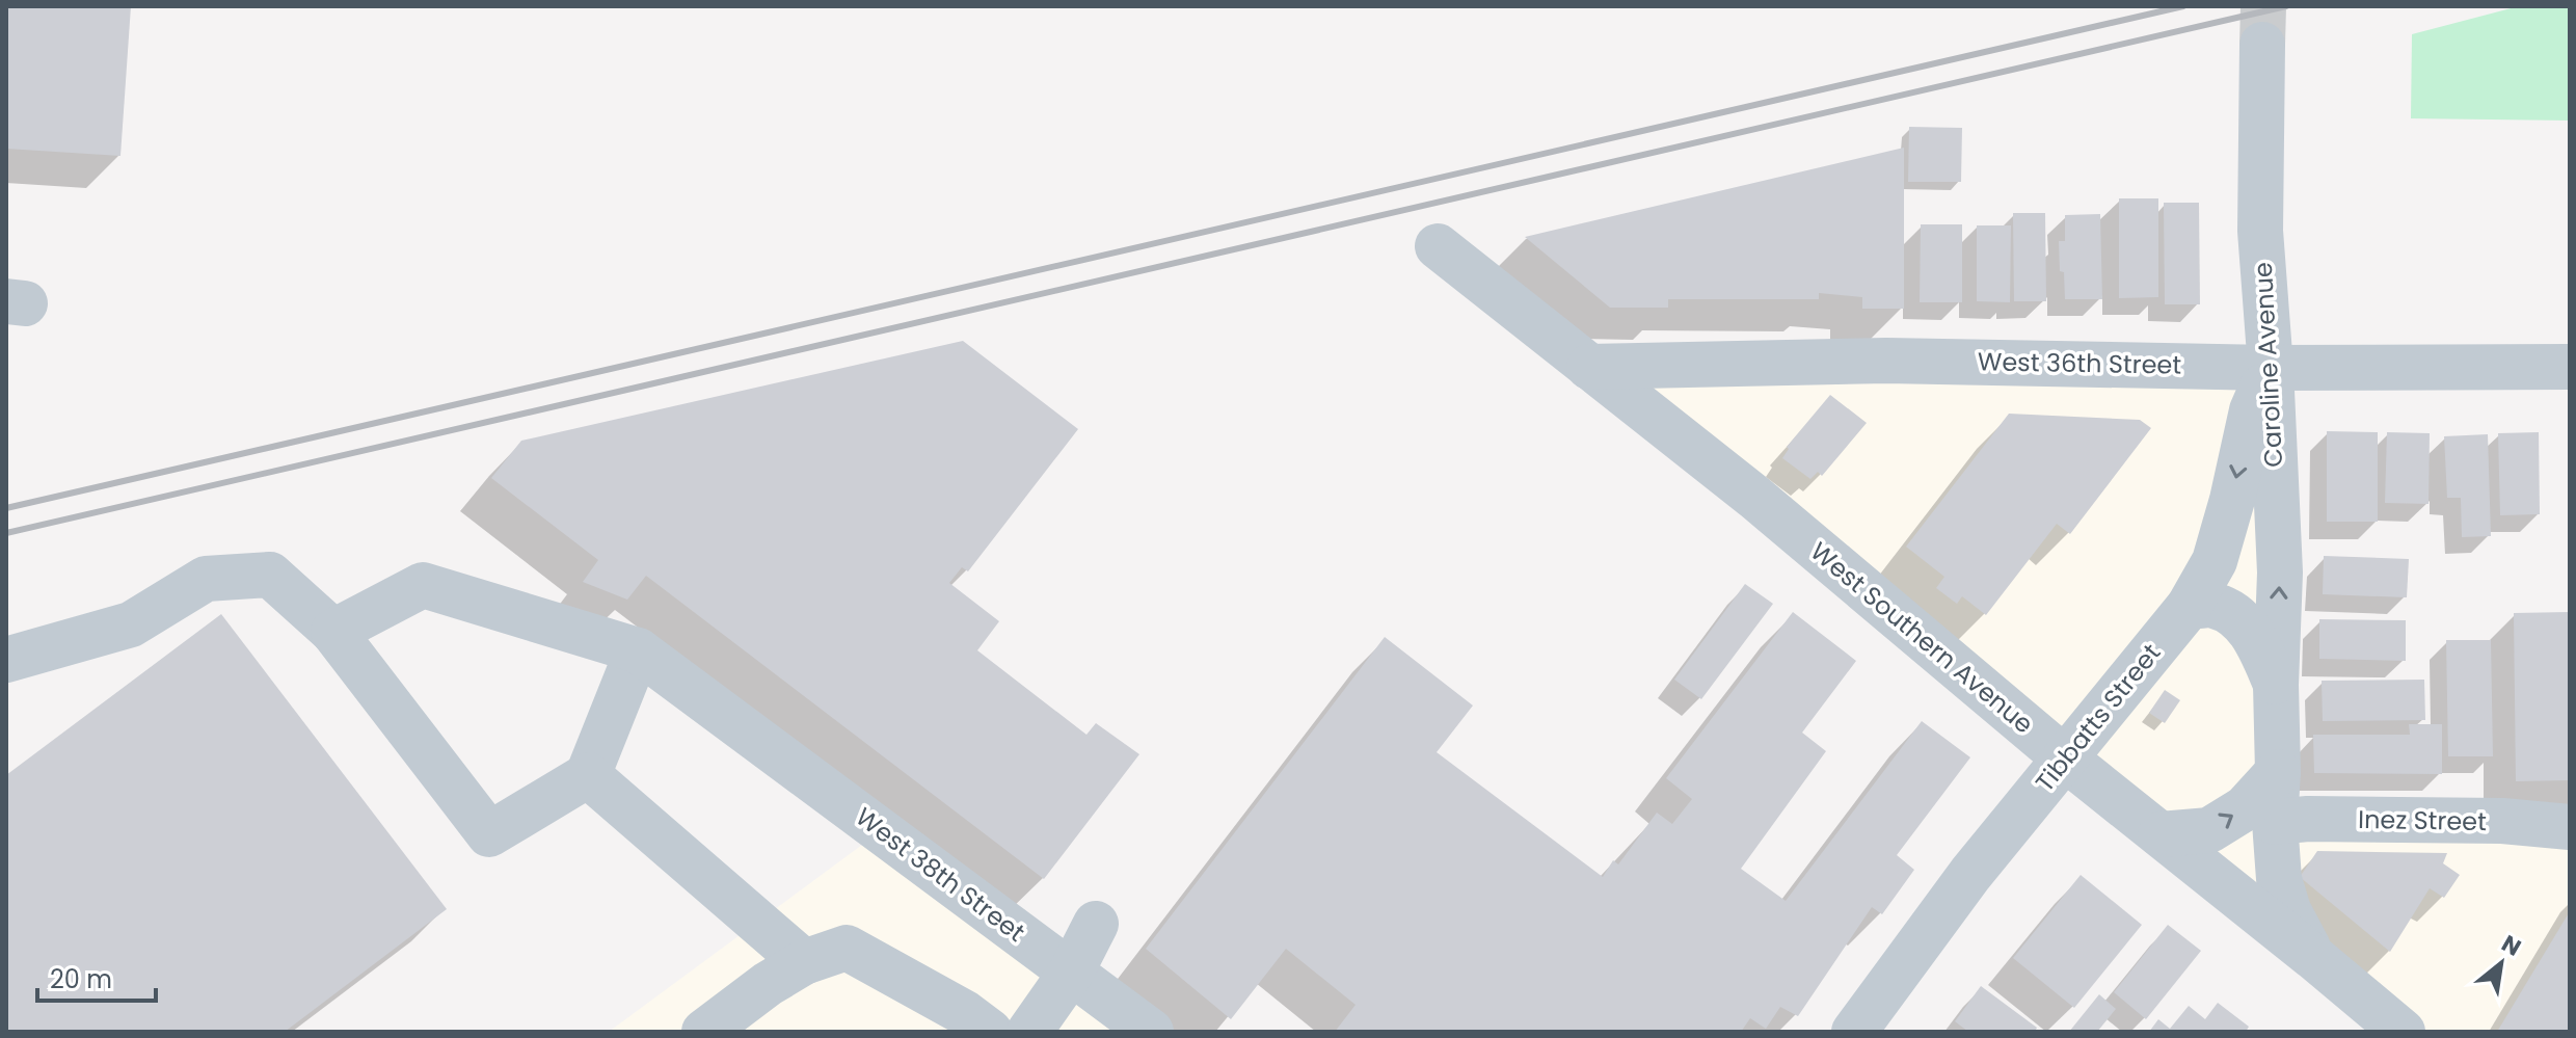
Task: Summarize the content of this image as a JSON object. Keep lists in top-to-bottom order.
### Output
{
  "streets": {
    "street": [
      "West 36th Street",
      "Caroline Avenue",
      "West Southern Avenue",
      "Tibbatts Street",
      "Inez Street",
      "West 38th Street"
    ]
  },
  "crossings": [
    ["West 36th Street", "Caroline Avenue"],
    ["West 36th Street", "West Southern Avenue"],
    ["West 36th Street", "Tibbatts Street"],
    ["Caroline Avenue", "West Southern Avenue"],
    ["Caroline Avenue", "Tibbatts Street"],
    ["Caroline Avenue", "Inez Street"],
    ["West Southern Avenue", "Tibbatts Street"]
  ],
  "scale_bar": "20 m",
  "north": "top right"
}
